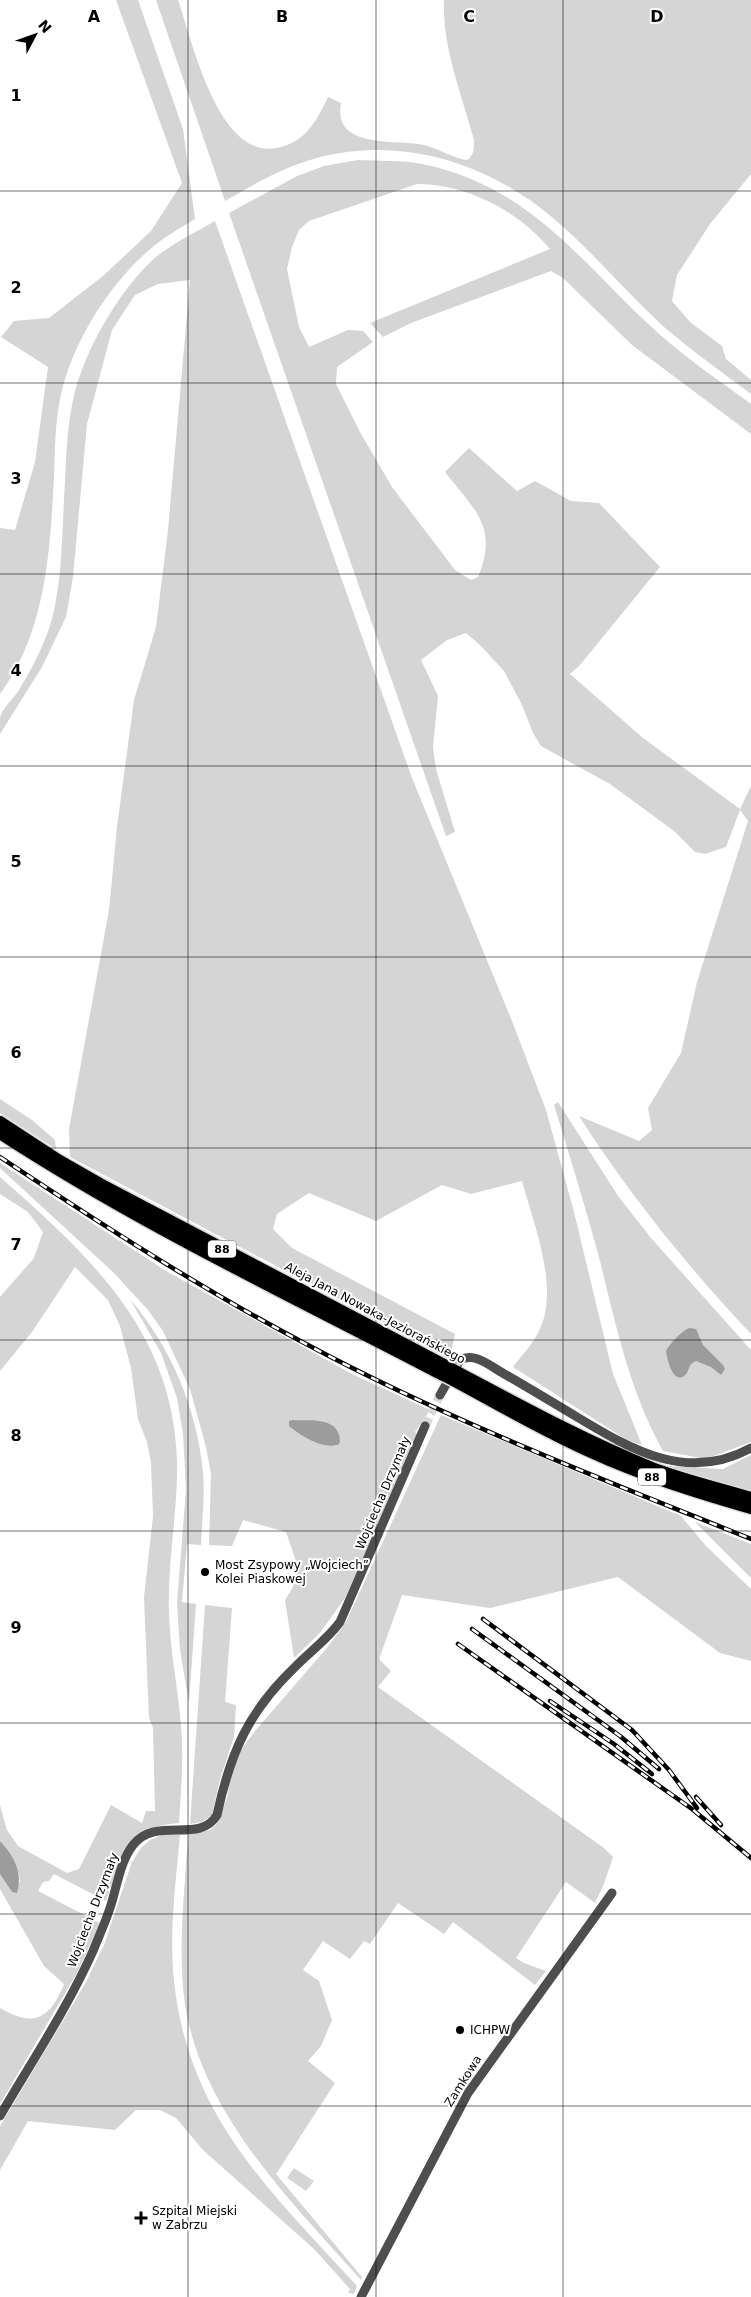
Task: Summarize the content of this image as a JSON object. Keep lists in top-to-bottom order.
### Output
{
  "streets": {
    "main road": ["88", "Aleja Jana Nowaka-Jeziorańskiego"],
    "street": ["Wojciecha Drzymały", "Zamkowa"]
  },
  "places": {
    "other": ["Most Zsypowy „Wojciech” Kolei Piaskowej", "ICHPW"],
    "health": ["Szpital Miejski w Zabrzu"]
  },
  "north": "top right",
  "grid": {
    "columns": [
      "A",
      "B",
      "C",
      "D"
    ],
    "rows": [
      "1",
      "2",
      "3",
      "4",
      "5",
      "6",
      "7",
      "8",
      "9"
    ]
  }
}
